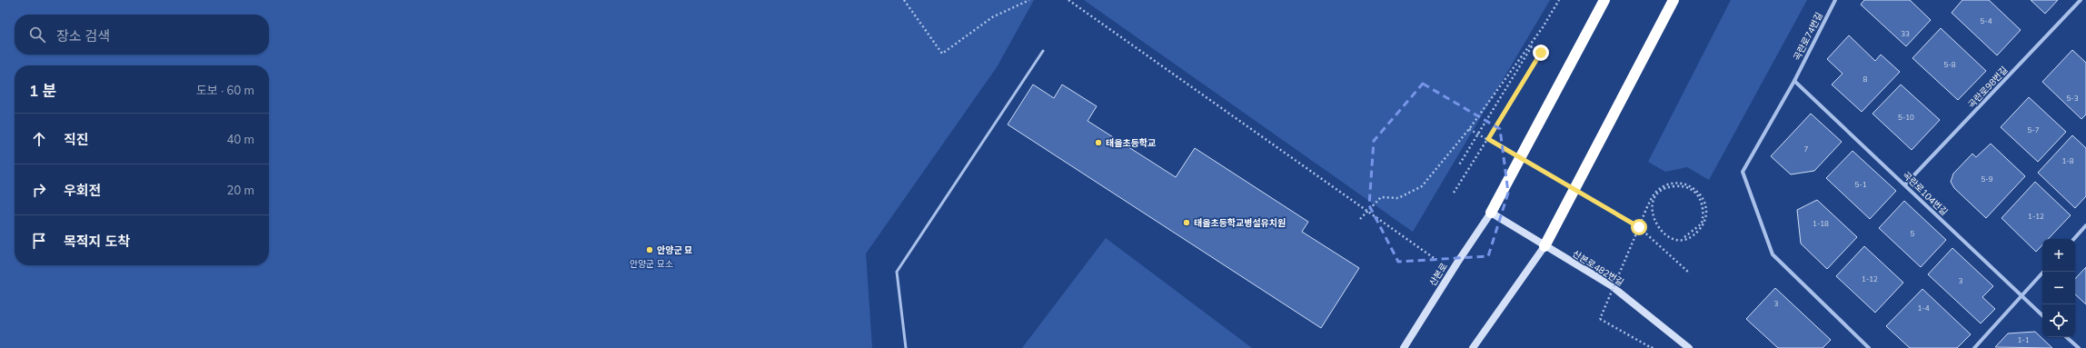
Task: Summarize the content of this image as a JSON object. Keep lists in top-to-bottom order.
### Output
{
  "streets": {
    "street": [
      "곡란로74번길",
      "곡란로98번길",
      "곡란로104번길",
      "산본로482번길",
      "산본로"
    ]
  },
  "crossings": [
    ["곡란로74번길", "곡란로104번길"],
    ["곡란로98번길", "곡란로104번길"],
    ["산본로482번길", "산본로"]
  ],
  "parks": ["안양군 묘소"],
  "places": ["태을초등학교", "태을초등학교병설유치원", "안양군 묘"],
  "house_numbers": [
    "5-4",
    "33",
    "5-8",
    "8",
    "5-3",
    "5-10",
    "5-7",
    "7",
    "1-8",
    "5-9",
    "5-1",
    "1-12",
    "1-18",
    "5",
    "1-12",
    "3",
    "3",
    "1-4",
    "1-1"
  ],
  "page": {
    "search": "장소 검색",
    "heading": ["1 분", "도보 · 60 m"],
    "list": [
      ["직진", "40 m"],
      ["우회전", "20 m"],
      "목적지 도착"
    ],
    "map_buttons": ["+", "−"]
  }
}
